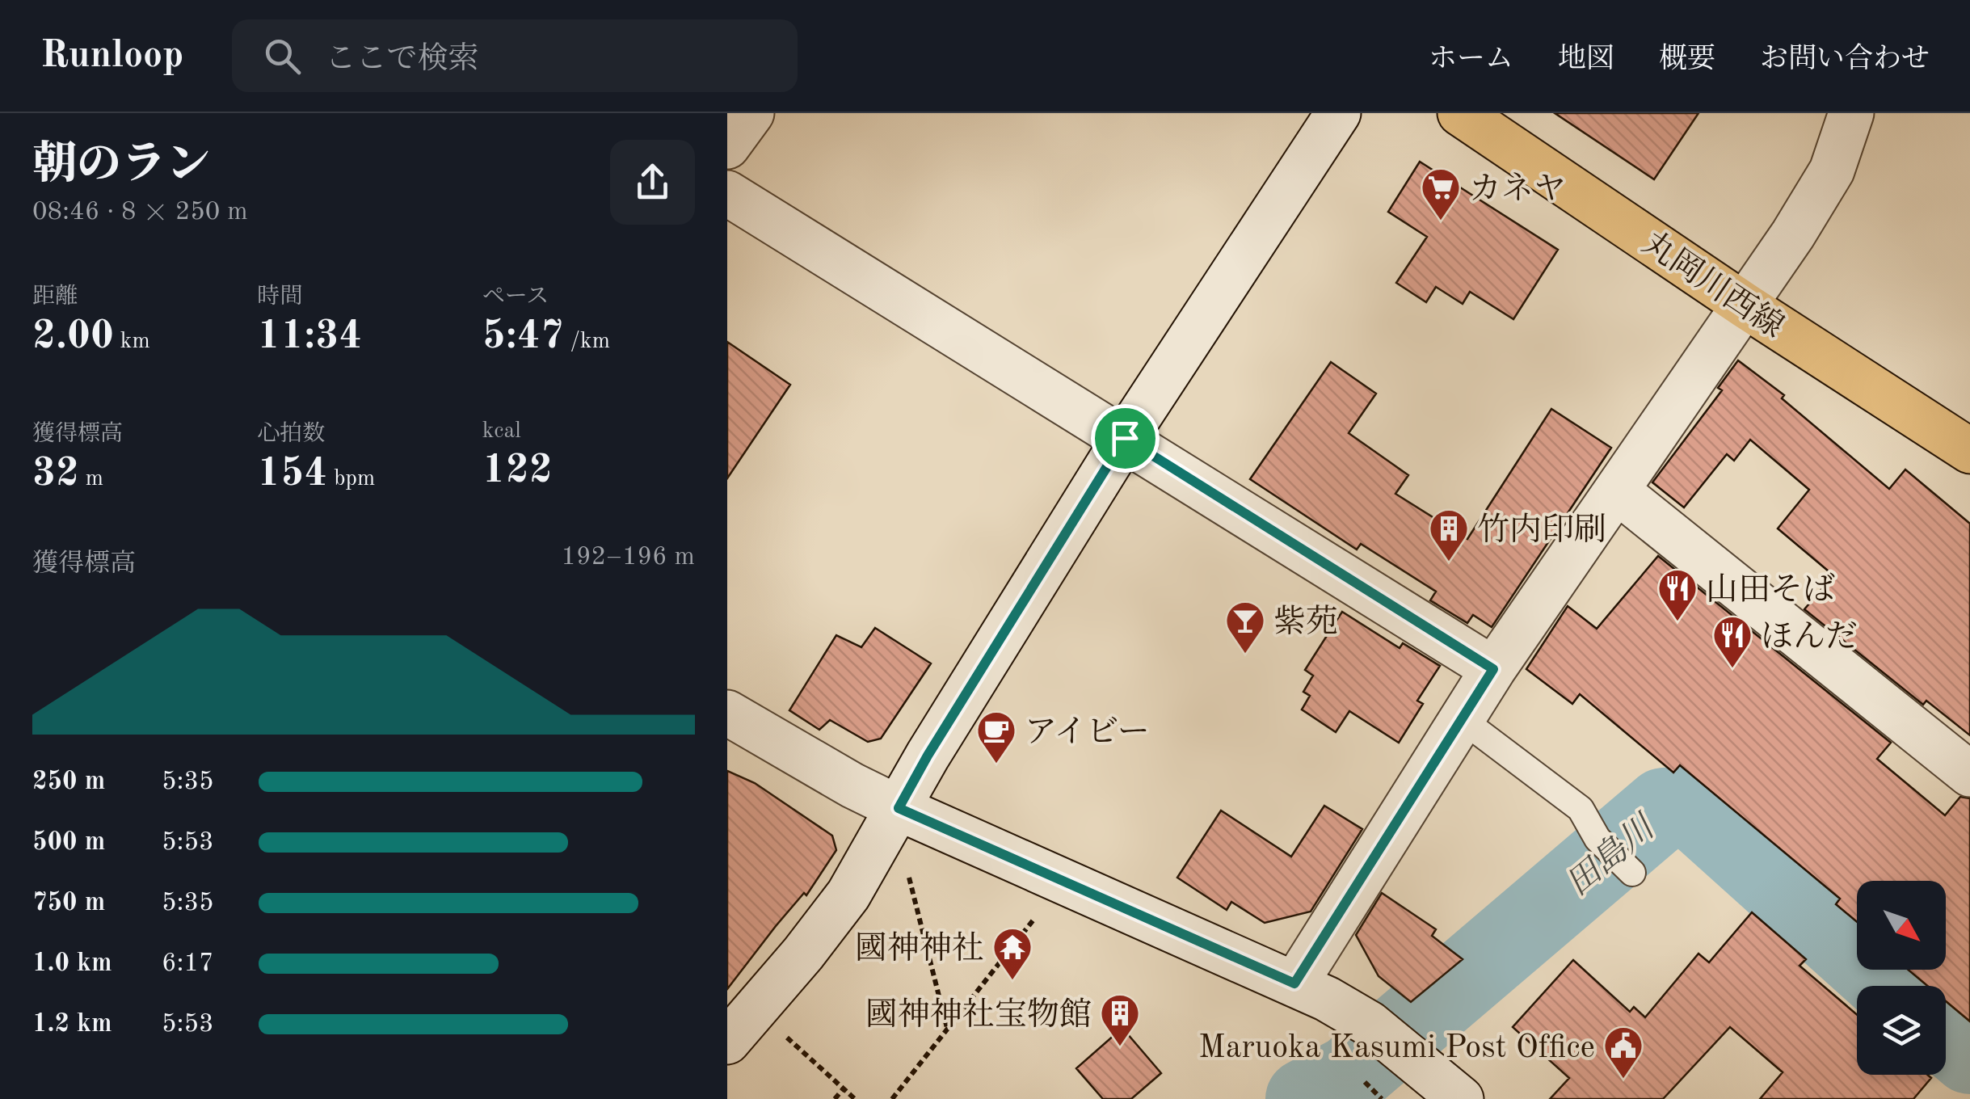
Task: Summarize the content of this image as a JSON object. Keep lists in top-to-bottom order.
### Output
{
  "streets": {
    "main road": ["丸岡川西線"]
  },
  "water": ["田島川"],
  "places": {
    "supermarket": ["カネヤ"],
    "building": ["竹内印刷", "國神神社宝物館"],
    "restaurant": ["山田そば", "ほんだ"],
    "bar": ["紫苑"],
    "cafe": ["アイビー"],
    "temple": ["國神神社"],
    "public building": ["Maruoka Kasumi Post Office"]
  },
  "north": "bottom right",
  "page": {
    "header": "Runloop",
    "search": "ここで検索",
    "nav": [
      "ホーム",
      "地図",
      "概要",
      "お問い合わせ"
    ],
    "heading": ["朝のラン", "08:46 · 8 × 250 m"],
    "stats": [
      ["距離", "2.00 km"],
      ["時間", "11:34"],
      ["ペース", "5:47 /km"],
      ["獲得標高", "32 m"],
      ["心拍数", "154 bpm"],
      ["kcal", "122"]
    ],
    "chart": ["獲得標高", "192–196 m"],
    "list": [
      {
        "name": "250 m",
        "note": "5:35"
      },
      {
        "name": "500 m",
        "note": "5:53"
      },
      {
        "name": "750 m",
        "note": "5:35"
      },
      {
        "name": "1.0 km",
        "note": "6:17"
      },
      {
        "name": "1.2 km",
        "note": "5:53"
      }
    ]
  }
}
